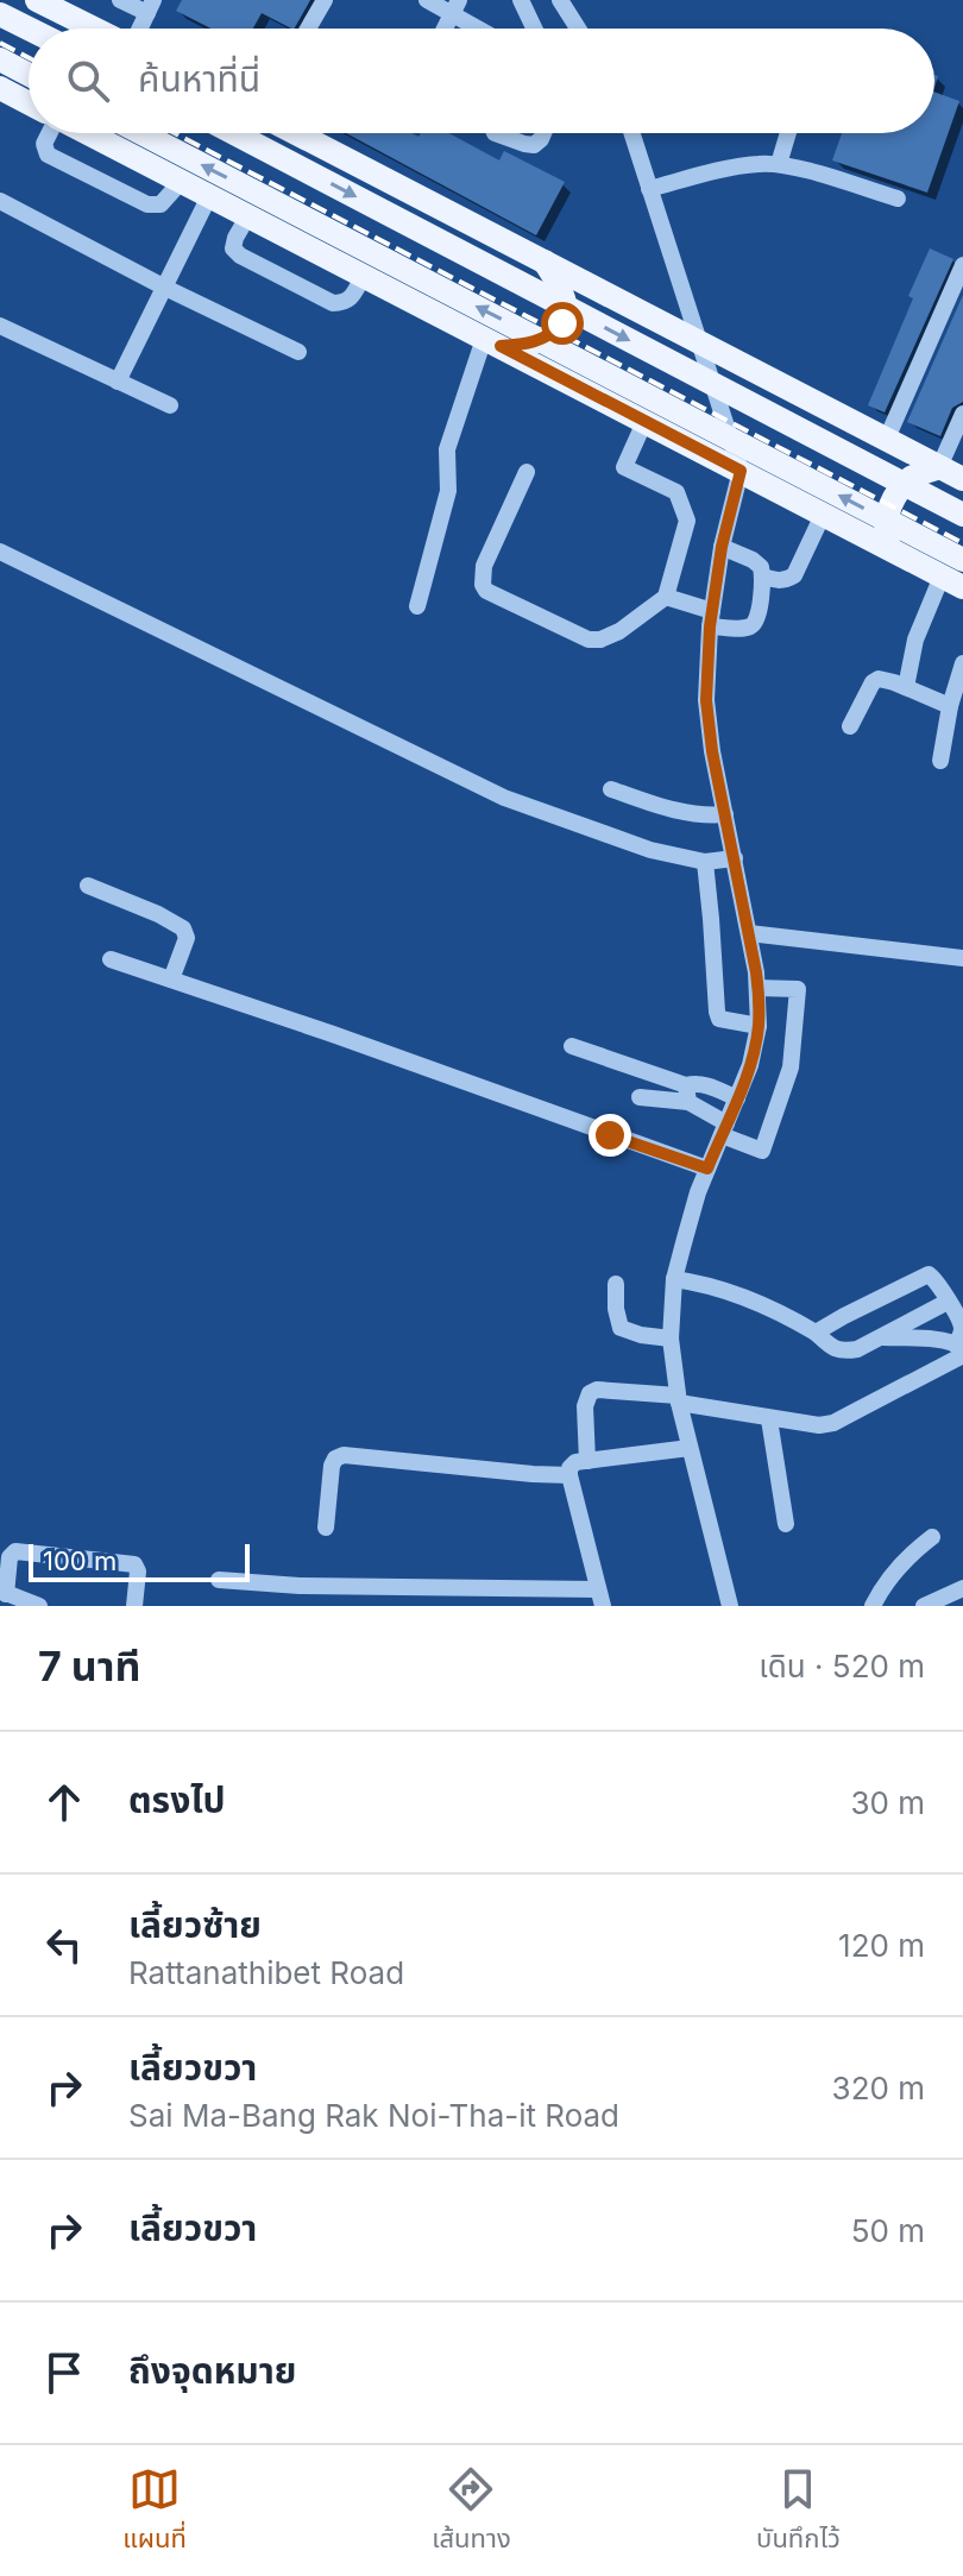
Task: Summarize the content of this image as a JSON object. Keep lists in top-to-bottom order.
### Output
{
  "scale_bar": "100 m",
  "page": {
    "search": "ค้นหาที่นี่",
    "scale": "100 m",
    "heading": ["7 นาที", "เดิน · 520 m"],
    "list": [
      ["ตรงไป", "30 m"],
      ["เลี้ยวซ้าย", "Rattanathibet Road", "120 m"],
      ["เลี้ยวขวา", "Sai Ma-Bang Rak Noi-Tha-it Road", "320 m"],
      ["เลี้ยวขวา", "50 m"],
      "ถึงจุดหมาย"
    ],
    "nav": ["แผนที่", "เส้นทาง", "บันทึกไว้"]
  }
}
